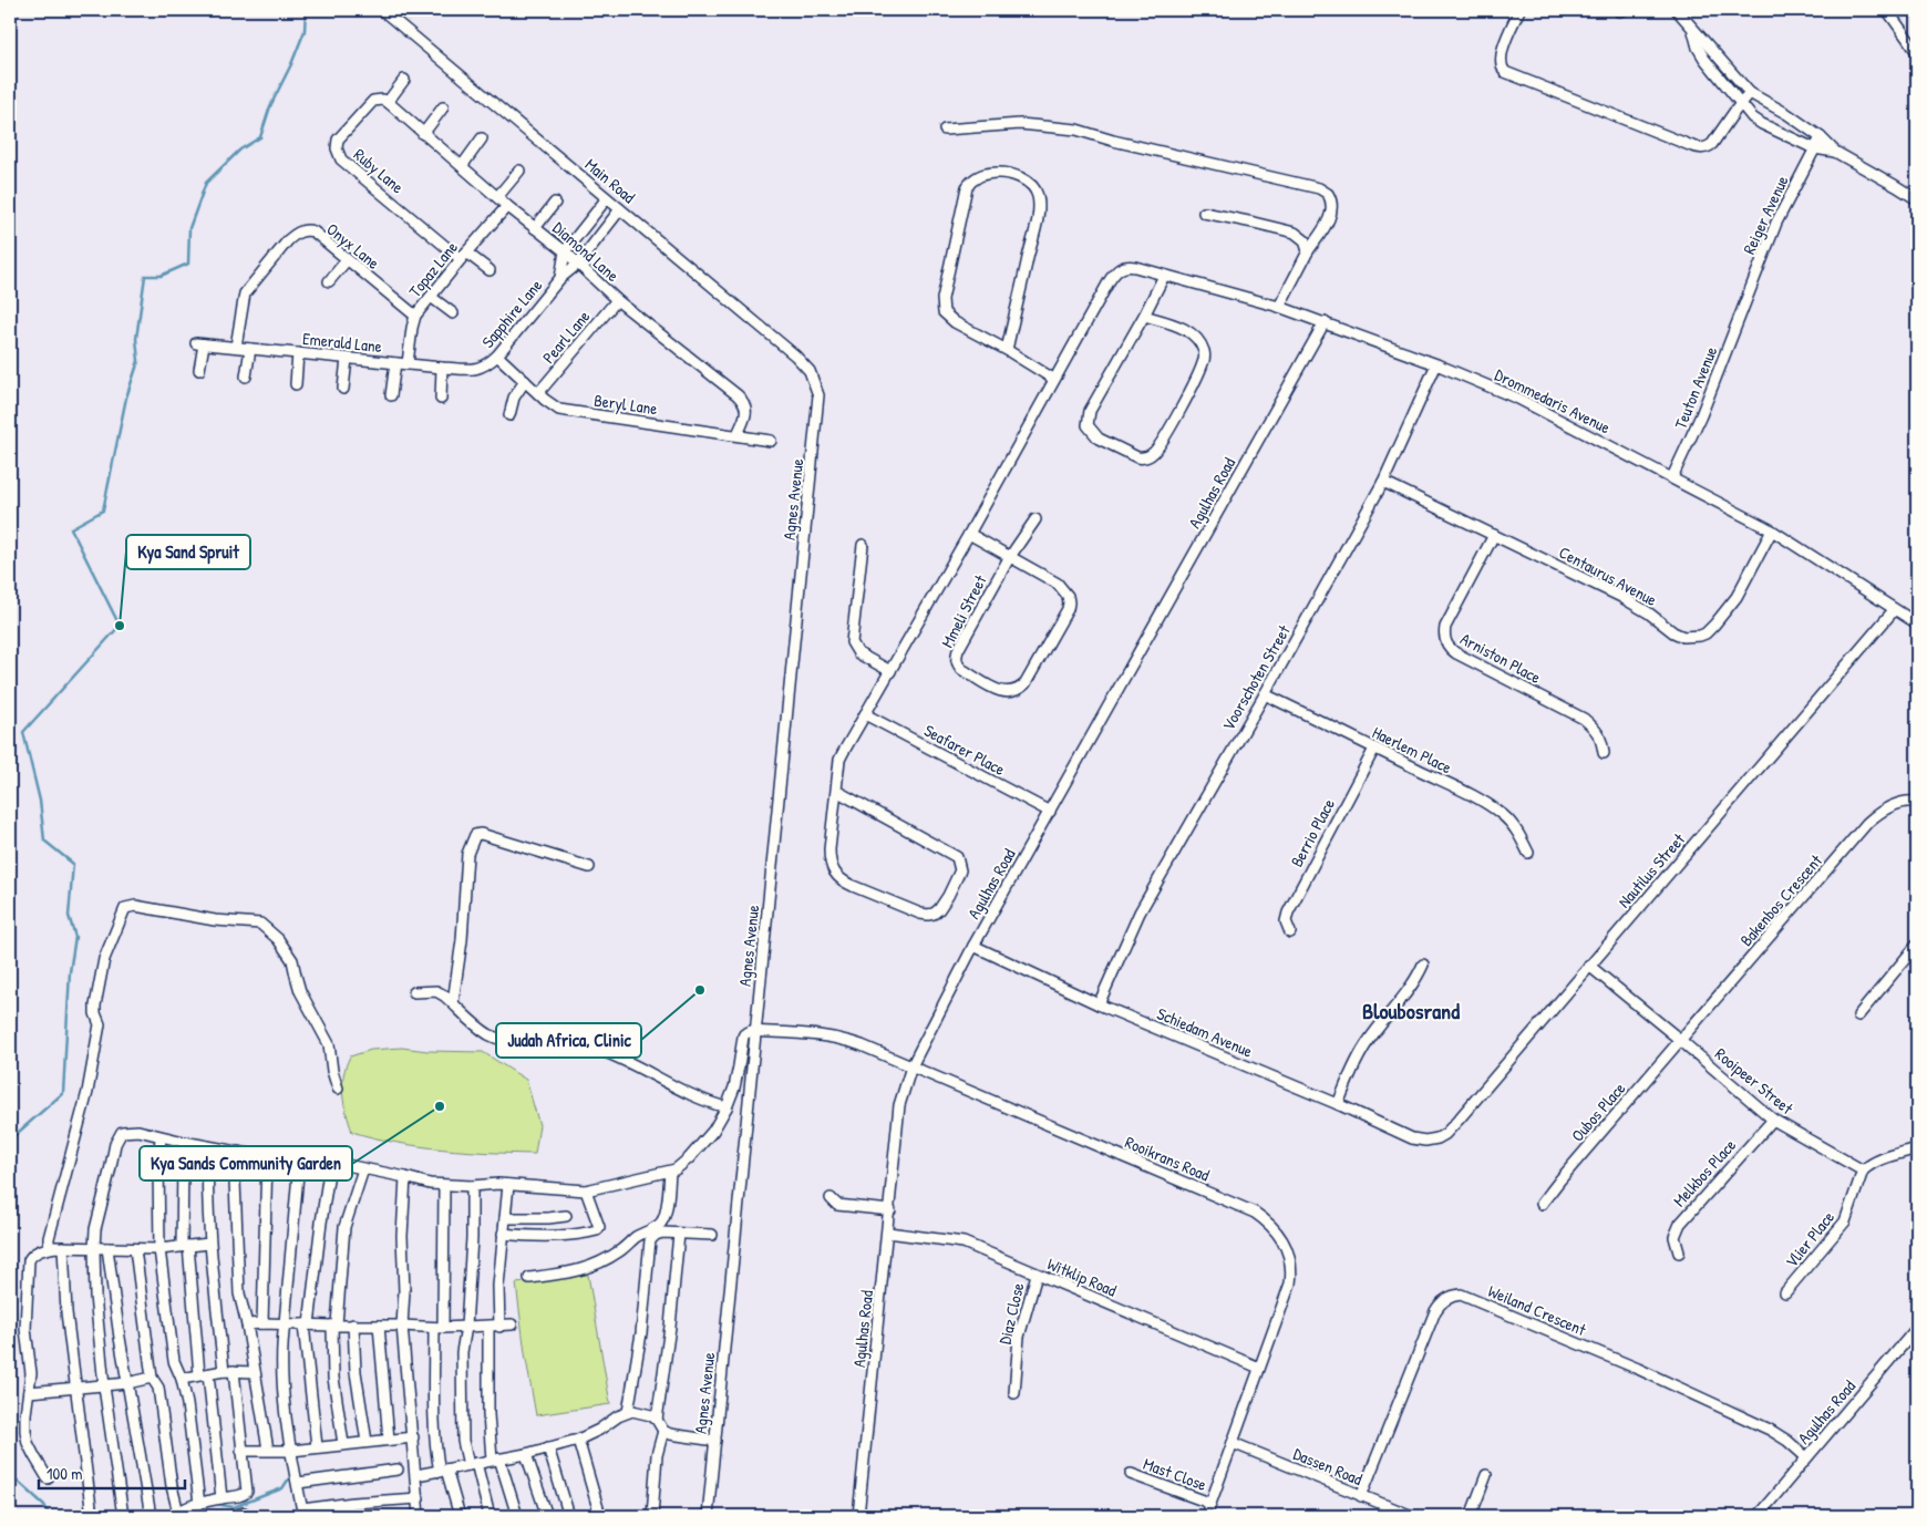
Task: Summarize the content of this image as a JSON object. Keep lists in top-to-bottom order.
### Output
{
  "streets": {
    "street": [
      "Ruby Lane",
      "Main Road",
      "Reiger Avenue",
      "Onyx Lane",
      "Diamond Lane",
      "Topaz Lane",
      "Sapphire Lane",
      "Pearl Lane",
      "Emerald Lane",
      "Teuton Avenue",
      "Drommedaris Avenue",
      "Beryl Lane",
      "Agulhas Road",
      "Agnes Avenue",
      "Centaurus Avenue",
      "Mmeli Street",
      "Arniston Place",
      "Voorschoten Street",
      "Seafarer Place",
      "Haerlem Place",
      "Berrio Place",
      "Nautilus Street",
      "Bakenbos Crescent",
      "Schiedam Avenue",
      "Rooipeer Street",
      "Oubos Place",
      "Rooikrans Road",
      "Melkbos Place",
      "Vlier Place",
      "Witklip Road",
      "Weiland Crescent",
      "Diaz Close",
      "Dassen Road",
      "Mast Close"
    ]
  },
  "crossings": [
    ["Ruby Lane", "Diamond Lane"],
    ["Ruby Lane", "Topaz Lane"],
    ["Main Road", "Sapphire Lane"],
    ["Main Road", "Agnes Avenue"],
    ["Reiger Avenue", "Teuton Avenue"],
    ["Onyx Lane", "Topaz Lane"],
    ["Onyx Lane", "Emerald Lane"],
    ["Diamond Lane", "Topaz Lane"],
    ["Diamond Lane", "Sapphire Lane"],
    ["Diamond Lane", "Pearl Lane"],
    ["Diamond Lane", "Beryl Lane"],
    ["Topaz Lane", "Emerald Lane"],
    ["Sapphire Lane", "Emerald Lane"],
    ["Sapphire Lane", "Beryl Lane"],
    ["Pearl Lane", "Beryl Lane"],
    ["Teuton Avenue", "Drommedaris Avenue"],
    ["Drommedaris Avenue", "Agulhas Road"],
    ["Drommedaris Avenue", "Centaurus Avenue"],
    ["Drommedaris Avenue", "Mmeli Street"],
    ["Drommedaris Avenue", "Voorschoten Street"],
    ["Drommedaris Avenue", "Seafarer Place"],
    ["Drommedaris Avenue", "Nautilus Street"],
    ["Agulhas Road", "Seafarer Place"],
    ["Agulhas Road", "Schiedam Avenue"],
    ["Agulhas Road", "Rooikrans Road"],
    ["Agulhas Road", "Witklip Road"],
    ["Agulhas Road", "Weiland Crescent"],
    ["Agnes Avenue", "Rooikrans Road"],
    ["Centaurus Avenue", "Arniston Place"],
    ["Centaurus Avenue", "Voorschoten Street"],
    ["Voorschoten Street", "Haerlem Place"],
    ["Voorschoten Street", "Schiedam Avenue"],
    ["Haerlem Place", "Berrio Place"],
    ["Nautilus Street", "Schiedam Avenue"],
    ["Nautilus Street", "Rooipeer Street"],
    ["Bakenbos Crescent", "Rooipeer Street"],
    ["Bakenbos Crescent", "Oubos Place"],
    ["Rooipeer Street", "Oubos Place"],
    ["Rooipeer Street", "Melkbos Place"],
    ["Rooipeer Street", "Vlier Place"],
    ["Rooikrans Road", "Witklip Road"],
    ["Rooikrans Road", "Dassen Road"],
    ["Rooikrans Road", "Mast Close"],
    ["Witklip Road", "Diaz Close"],
    ["Weiland Crescent", "Dassen Road"]
  ],
  "districts": ["Bloubosrand"],
  "places": ["Kya Sand Spruit", "Judah Africa, Clinic", "Kya Sands Community Garden"],
  "scale_bar": "100 m"
}
